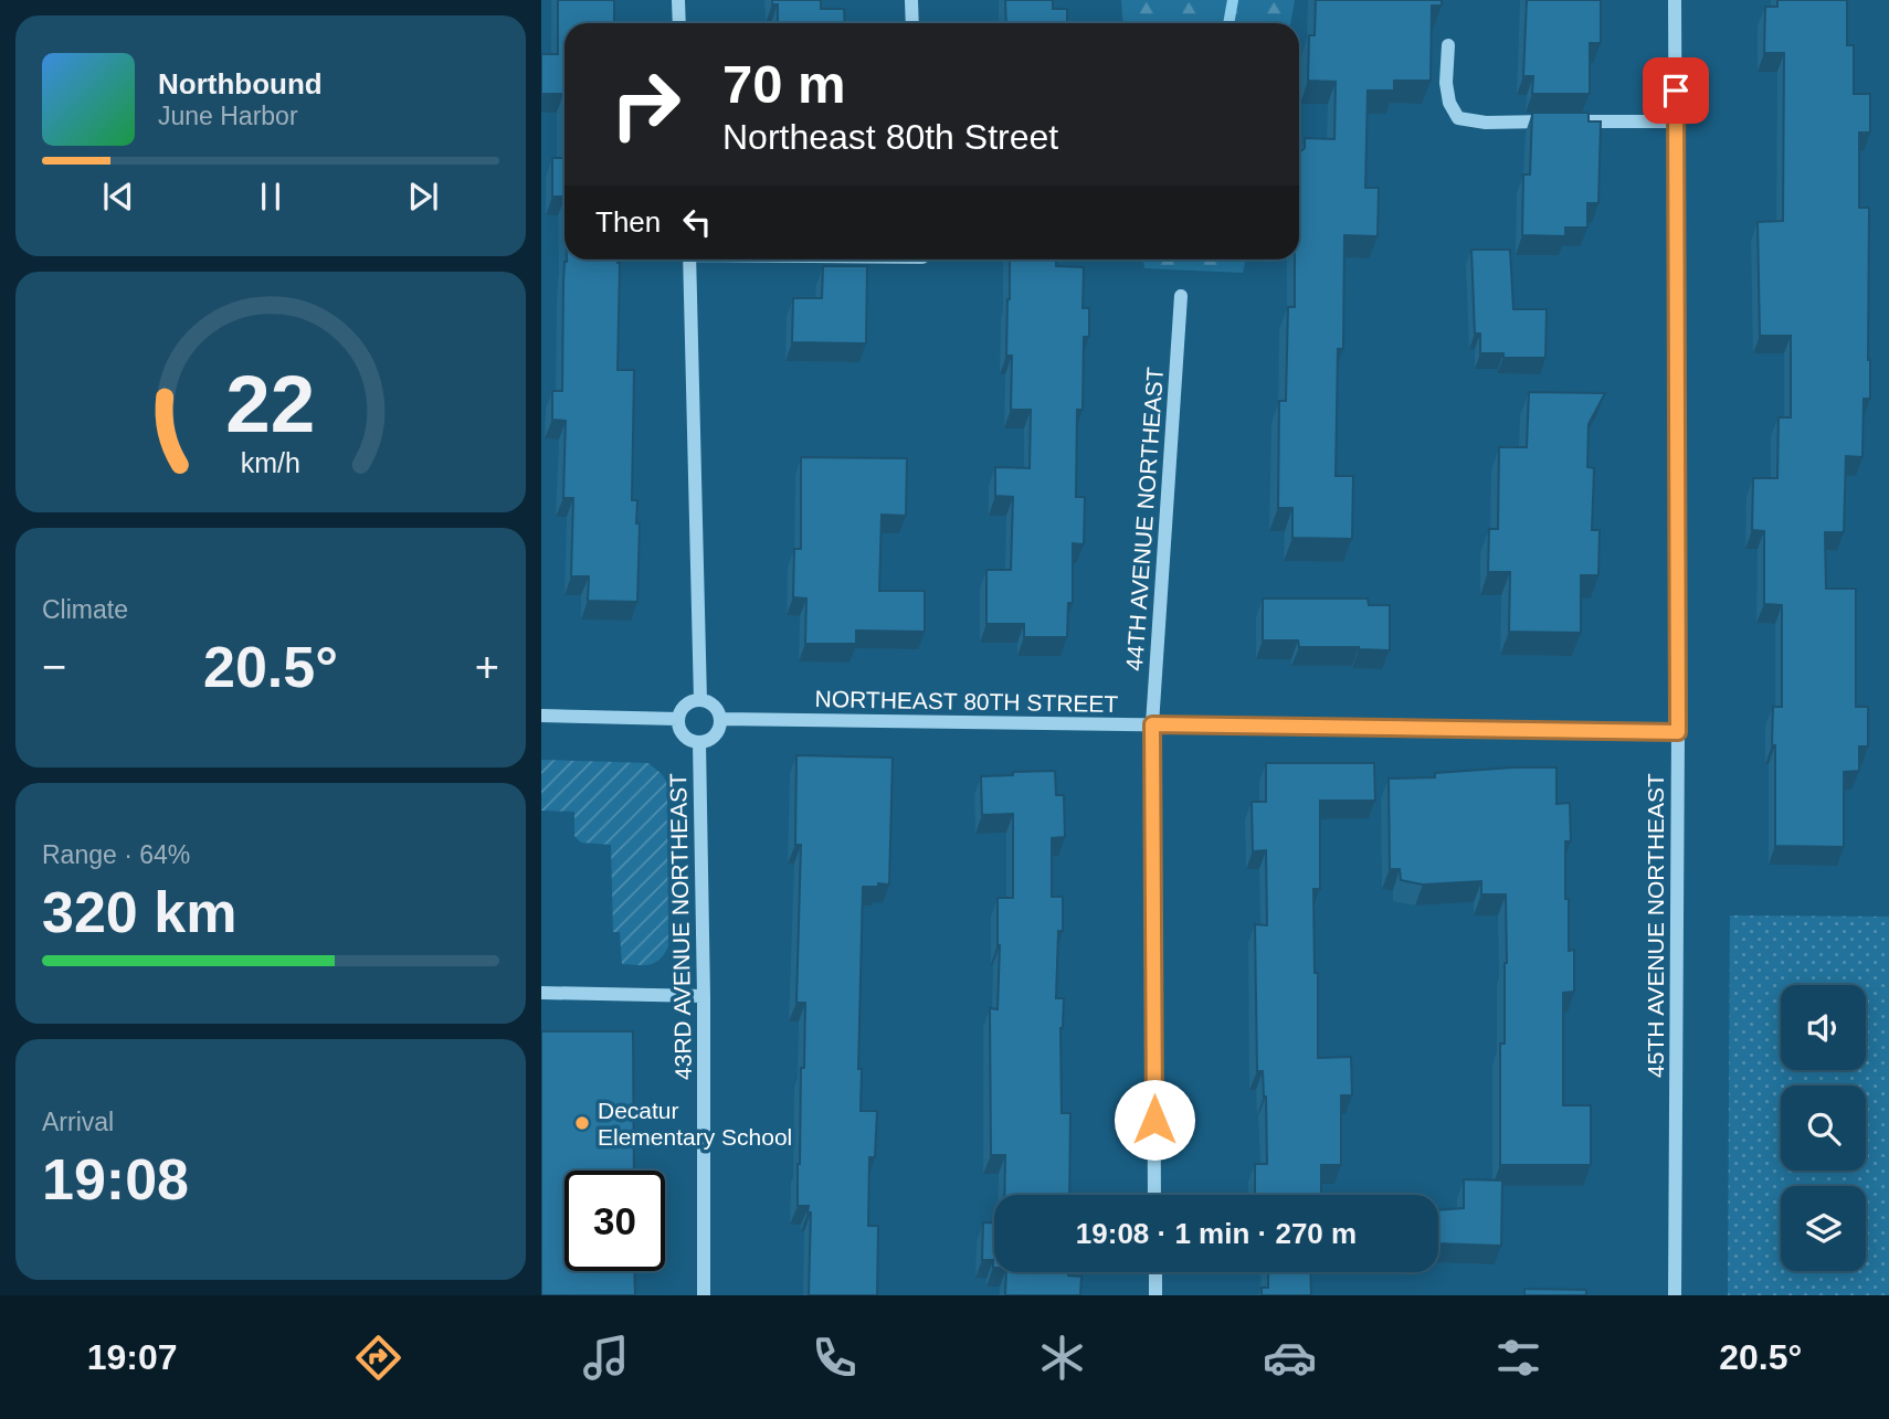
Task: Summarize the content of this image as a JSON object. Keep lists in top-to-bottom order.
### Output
{
  "streets": {
    "street": [
      "44TH AVENUE NORTHEAST",
      "NORTHEAST 80TH STREET",
      "45TH AVENUE NORTHEAST",
      "43RD AVENUE NORTHEAST"
    ]
  },
  "crossings": [
    ["44TH AVENUE NORTHEAST", "NORTHEAST 80TH STREET"],
    ["NORTHEAST 80TH STREET", "45TH AVENUE NORTHEAST"],
    ["NORTHEAST 80TH STREET", "43RD AVENUE NORTHEAST"]
  ],
  "places": ["Decatur Elementary School"],
  "page": {
    "turn": ["70 m", "Northeast 80th Street"],
    "song": ["Northbound", "June Harbor"],
    "then": "Then",
    "tile": [
      "Climate",
      ["Range · 64%", "320 km"],
      ["Arrival", "19:08"]
    ],
    "heat": ["−", "20.5°", "+"],
    "limit": "30",
    "trip": "19:08 · 1 min · 270 m",
    "tabs": ["19:07", "20.5°"],
    "gauge": ["22", "km/h"]
  }
}
